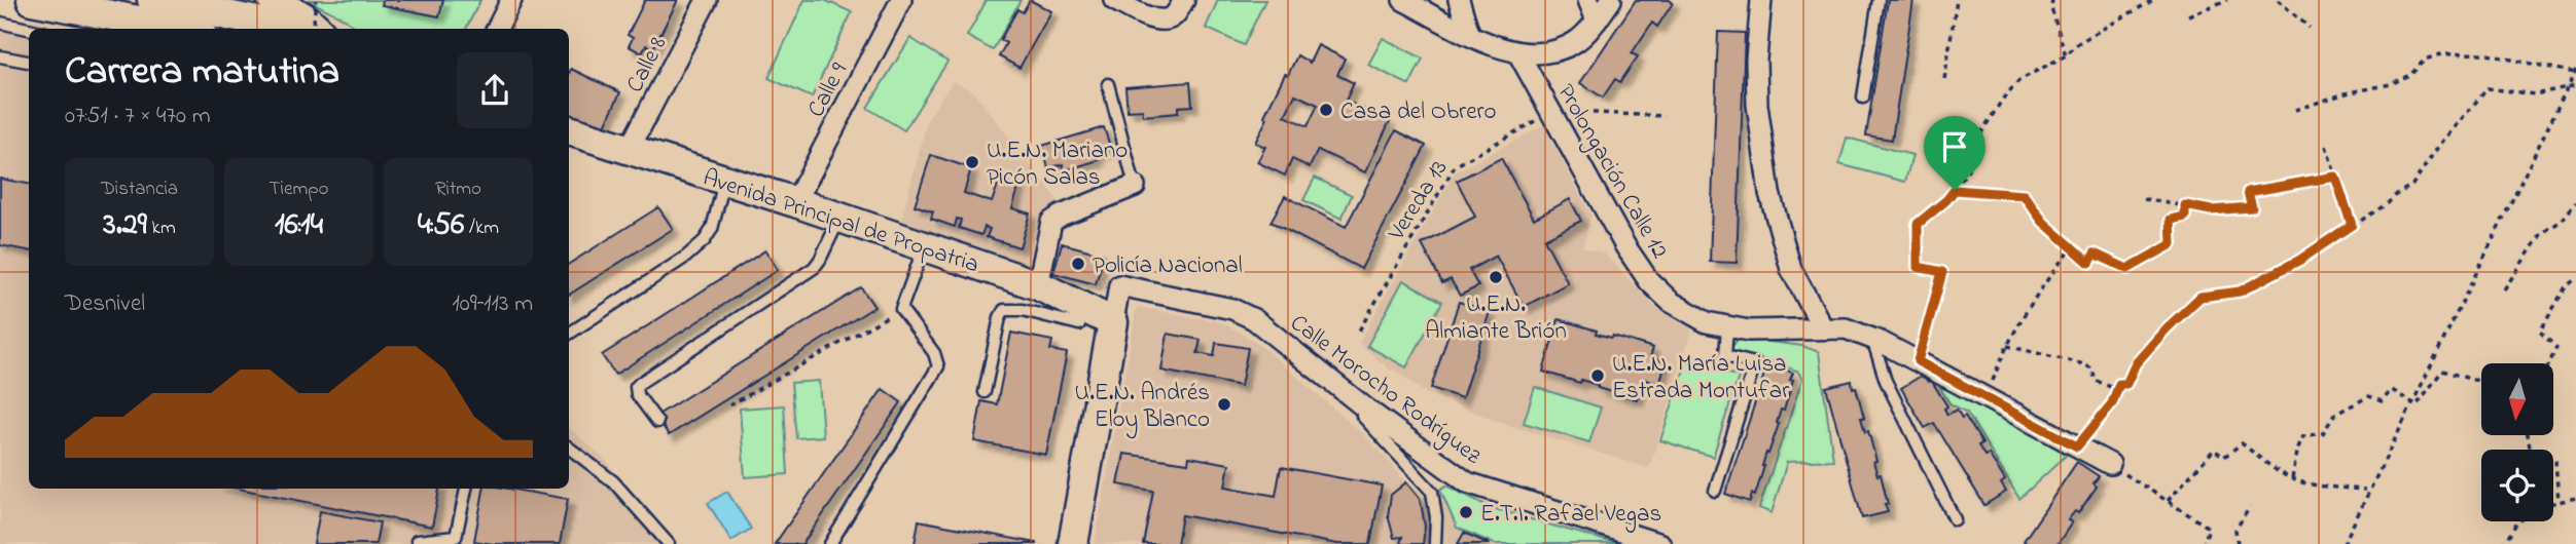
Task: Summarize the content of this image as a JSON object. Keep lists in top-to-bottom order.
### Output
{
  "streets": {
    "main road": ["Avenida Principal de Propatria"],
    "street": [
      "Calle 8",
      "Calle 9",
      "Prolongación Calle 12",
      "Calle Morocho Rodríguez"
    ],
    "path": ["Vereda 13"]
  },
  "crossings": [
    ["Calle 8", "Avenida Principal de Propatria"],
    ["Calle 9", "Avenida Principal de Propatria"],
    ["Prolongación Calle 12", "Vereda 13"],
    ["Avenida Principal de Propatria", "Calle Morocho Rodríguez"]
  ],
  "places": [
    "Casa del Obrero",
    "U.E.N. Mariano Picón Salas",
    "Policía Nacional",
    "U.E.N. Almiante Brión",
    "U.E.N. María Luisa Estrada Montufar",
    "U.E.N. Andrés Eloy Blanco",
    "E.T.I. Rafael Vegas"
  ],
  "north": "bottom",
  "page": {
    "heading": ["Carrera matutina", "07:51 · 7 × 470 m"],
    "stats": [
      ["Distancia", "3.29 km"],
      ["Tiempo", "16:14"],
      ["Ritmo", "4:56 /km"]
    ],
    "chart": ["Desnivel", "109–113 m"]
  }
}
